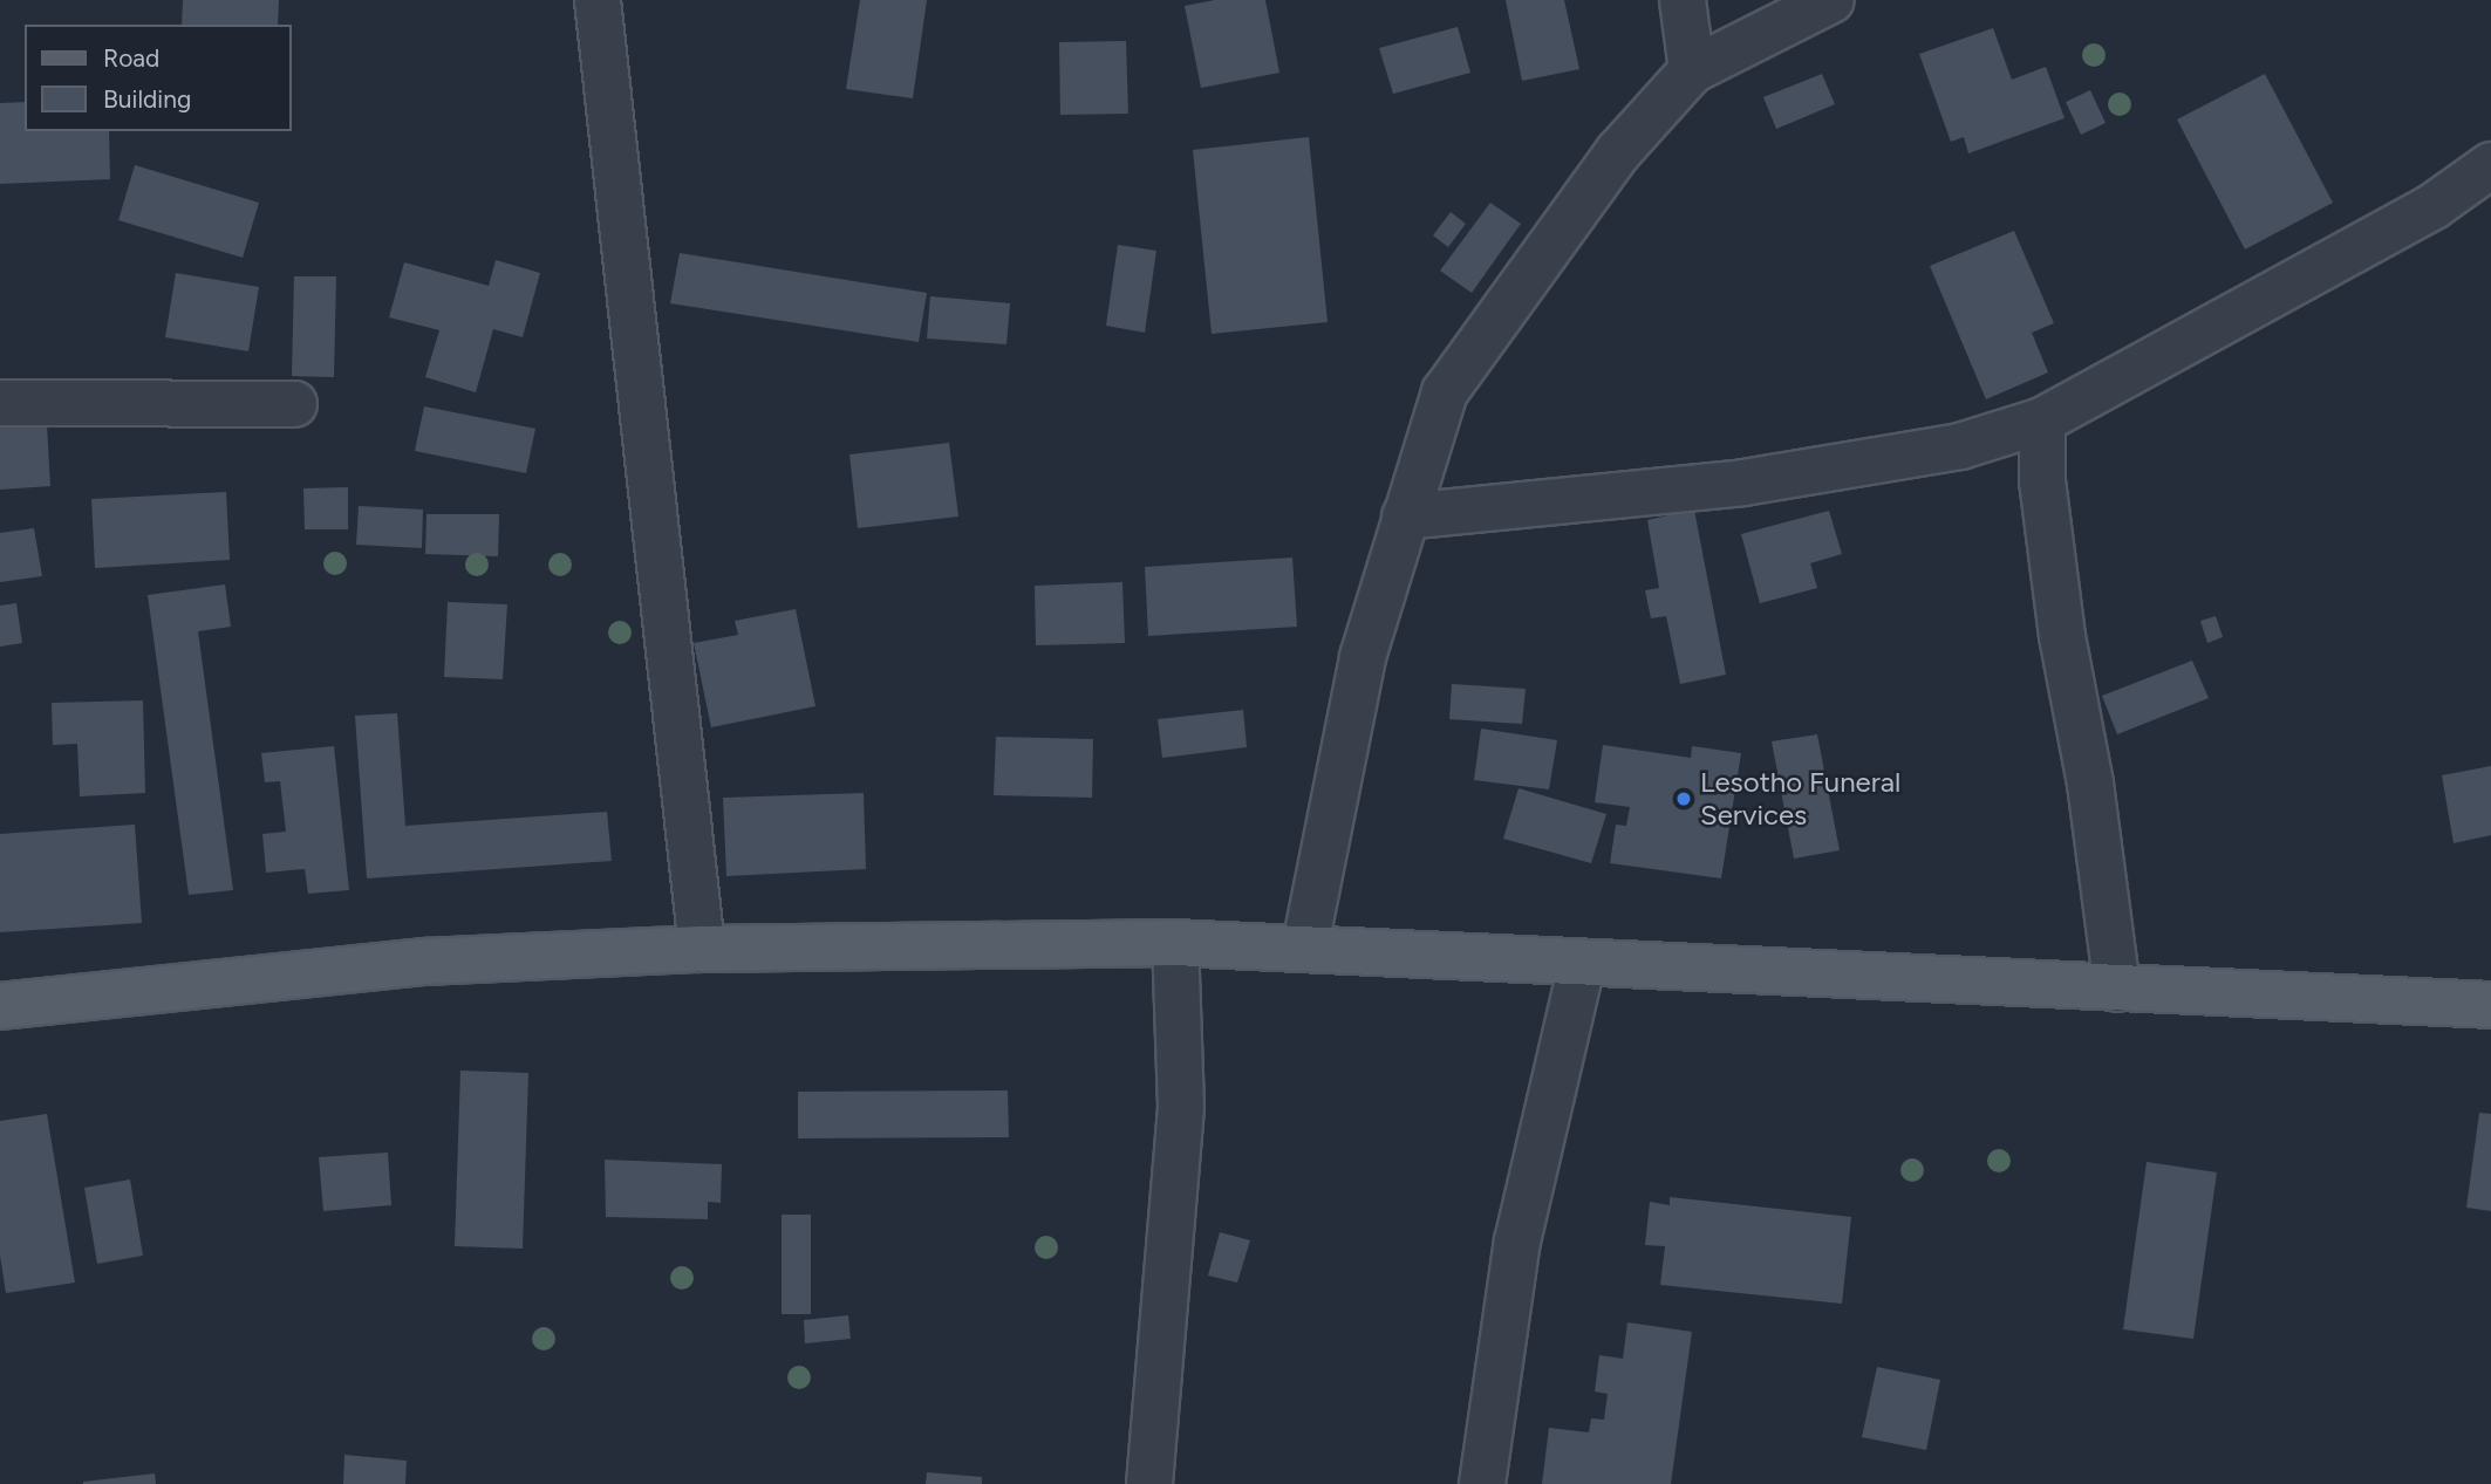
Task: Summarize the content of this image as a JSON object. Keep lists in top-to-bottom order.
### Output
{
  "places": ["Lesotho Funeral Services"],
  "legend": ["Road", "Building"]
}
